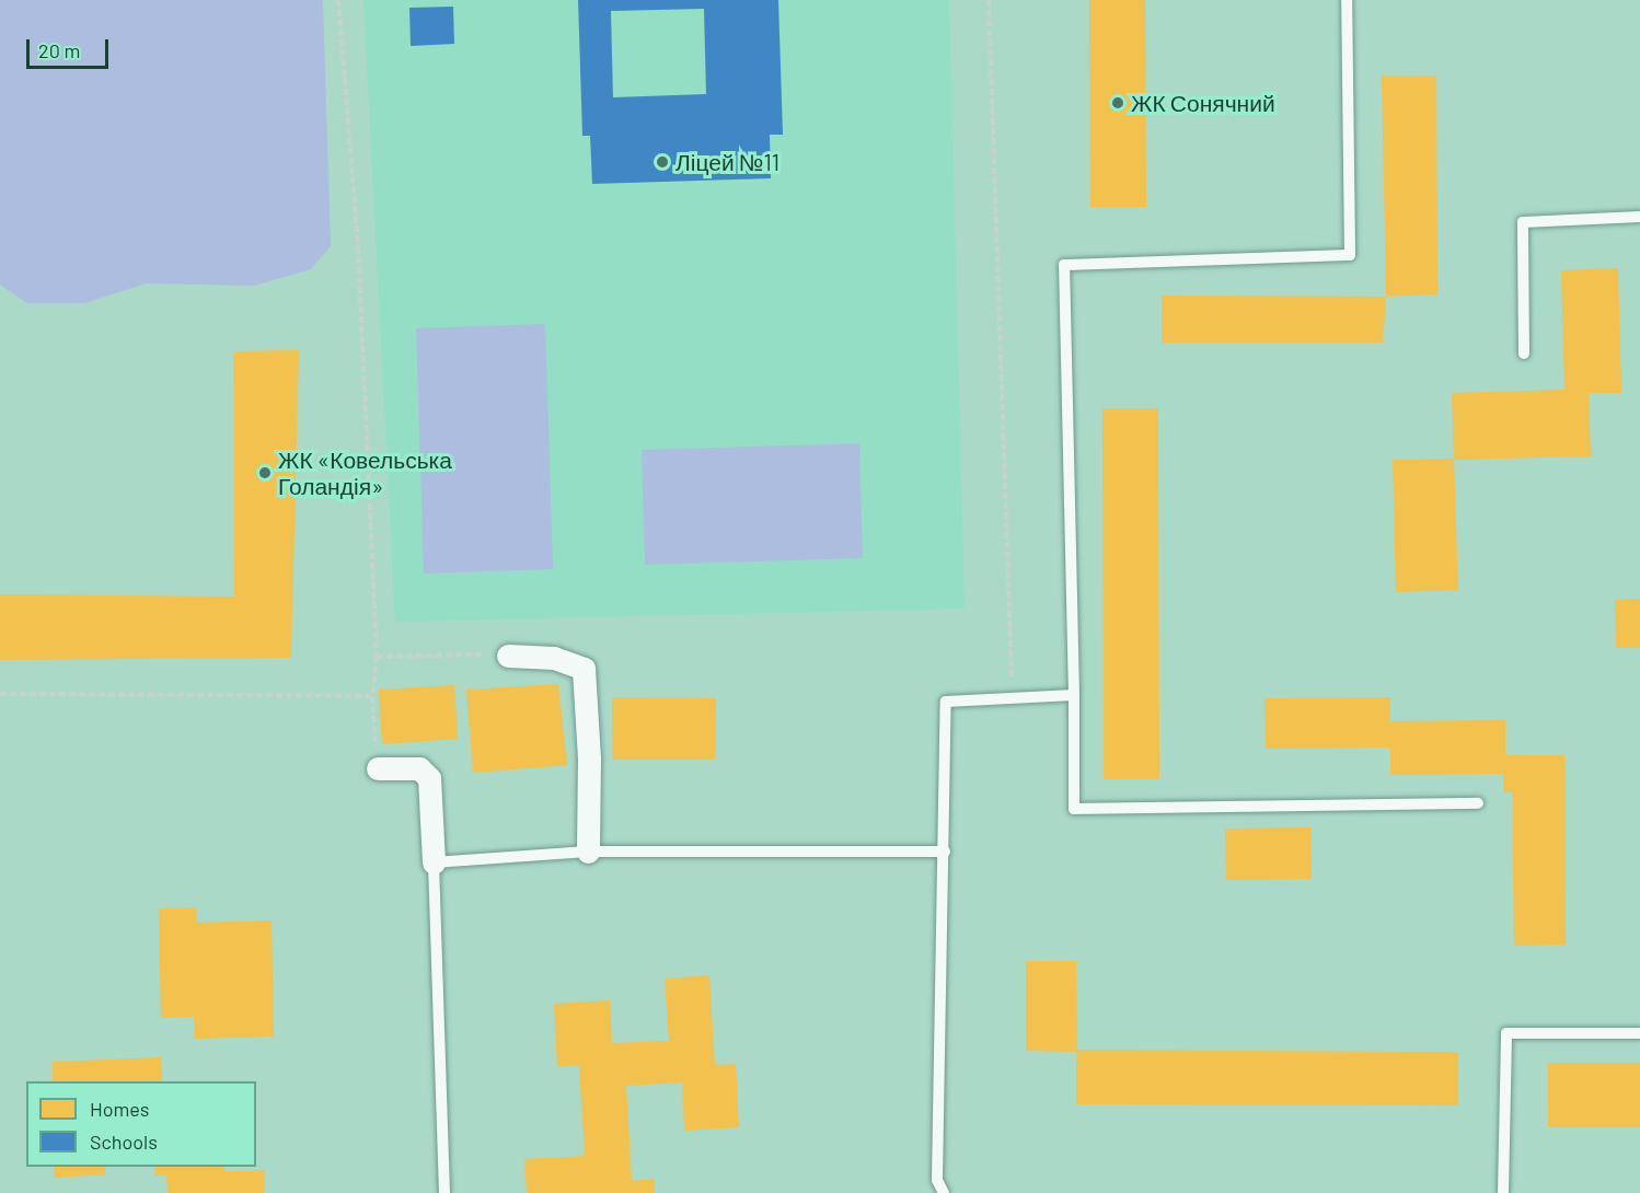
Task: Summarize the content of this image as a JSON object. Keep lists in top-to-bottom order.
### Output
{
  "places": ["ЖК Сонячний", "Ліцей №11", "ЖК «Ковельська Голандія»"],
  "legend": ["Homes", "Schools"],
  "scale_bar": "20 m"
}
